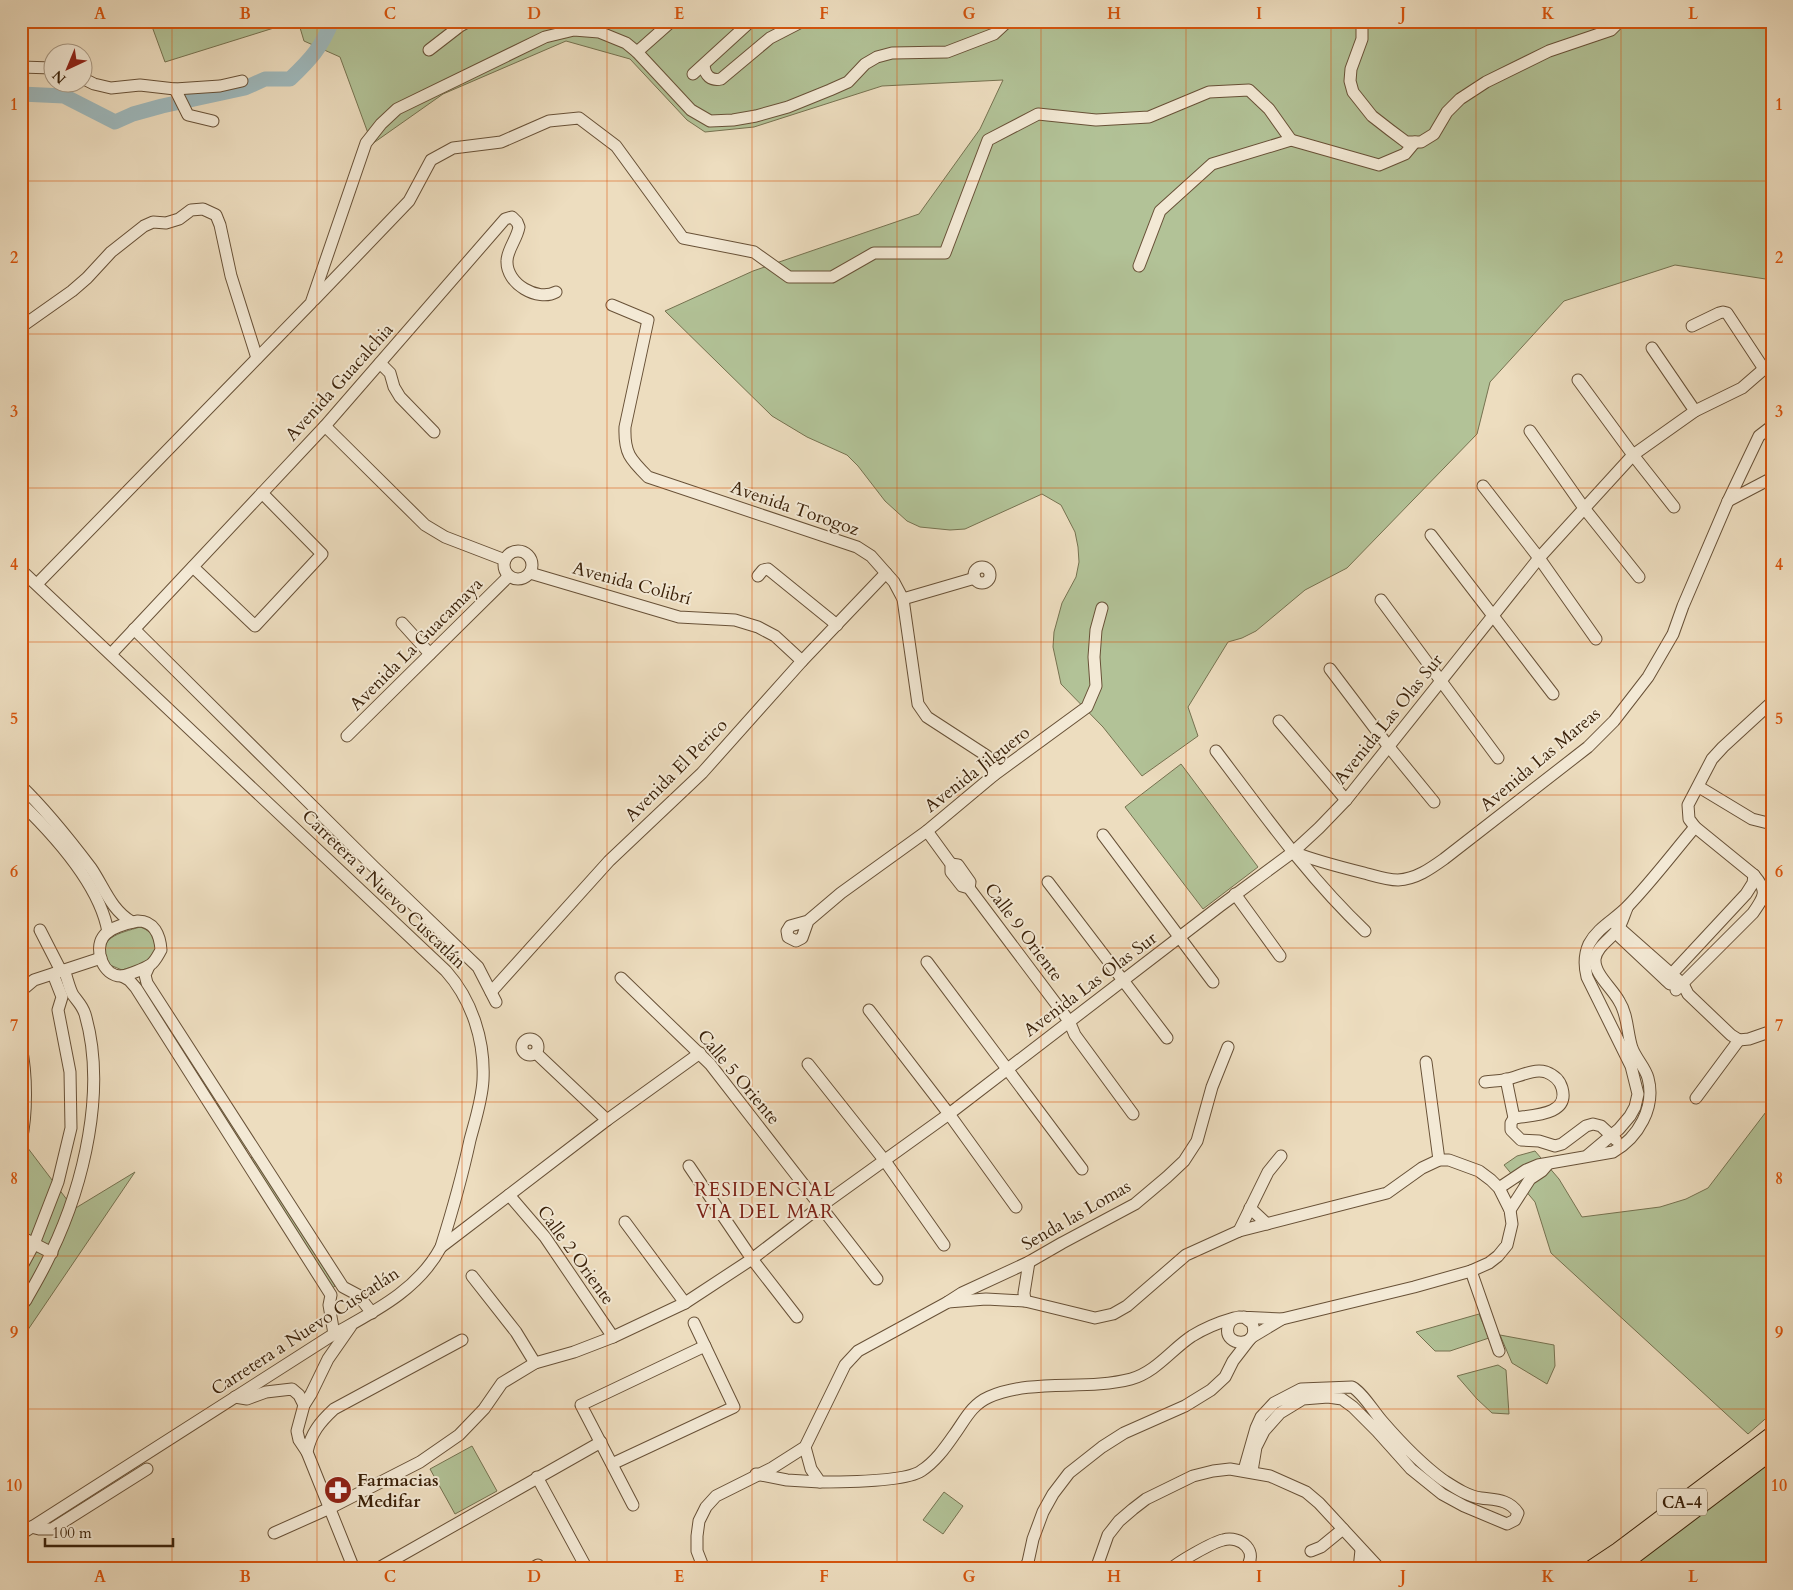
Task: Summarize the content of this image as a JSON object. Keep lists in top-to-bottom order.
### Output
{
  "streets": {
    "highway": ["CA-4"],
    "street": [
      "Avenida Guacalchia",
      "Avenida Torogoz",
      "Avenida Colibrí",
      "Avenida La Guacamaya",
      "Avenida Las Olas Sur",
      "Avenida Las Mareas",
      "Avenida Jilguero",
      "Avenida El Perico",
      "Carretera a Nuevo Cuscatlán",
      "Calle 9 Oriente",
      "Calle 5 Oriente",
      "Senda las Lomas",
      "Calle 2 Oriente"
    ]
  },
  "crossings": [
    ["Avenida Guacalchia", "Avenida El Perico"],
    ["Avenida Guacalchia", "Carretera a Nuevo Cuscatlán"],
    ["Avenida Torogoz", "Avenida Jilguero"],
    ["Avenida Torogoz", "Avenida El Perico"],
    ["Avenida Colibrí", "Avenida La Guacamaya"],
    ["Avenida Colibrí", "Avenida El Perico"],
    ["Avenida Las Olas Sur", "Avenida Las Mareas"],
    ["Avenida Las Olas Sur", "Calle 9 Oriente"],
    ["Avenida Las Olas Sur", "Calle 5 Oriente"],
    ["Avenida Las Olas Sur", "Calle 2 Oriente"],
    ["Avenida Jilguero", "Calle 9 Oriente"]
  ],
  "districts": ["RESIDENCIAL VIA DEL MAR"],
  "places": {
    "pharmacy": ["Farmacias Medifar"]
  },
  "scale_bar": "100 m",
  "north": "bottom left",
  "grid": {
    "columns": [
      "A",
      "B",
      "C",
      "D",
      "E",
      "F",
      "G",
      "H",
      "I",
      "J",
      "K",
      "L"
    ],
    "rows": [
      "1",
      "2",
      "3",
      "4",
      "5",
      "6",
      "7",
      "8",
      "9",
      "10"
    ]
  }
}
